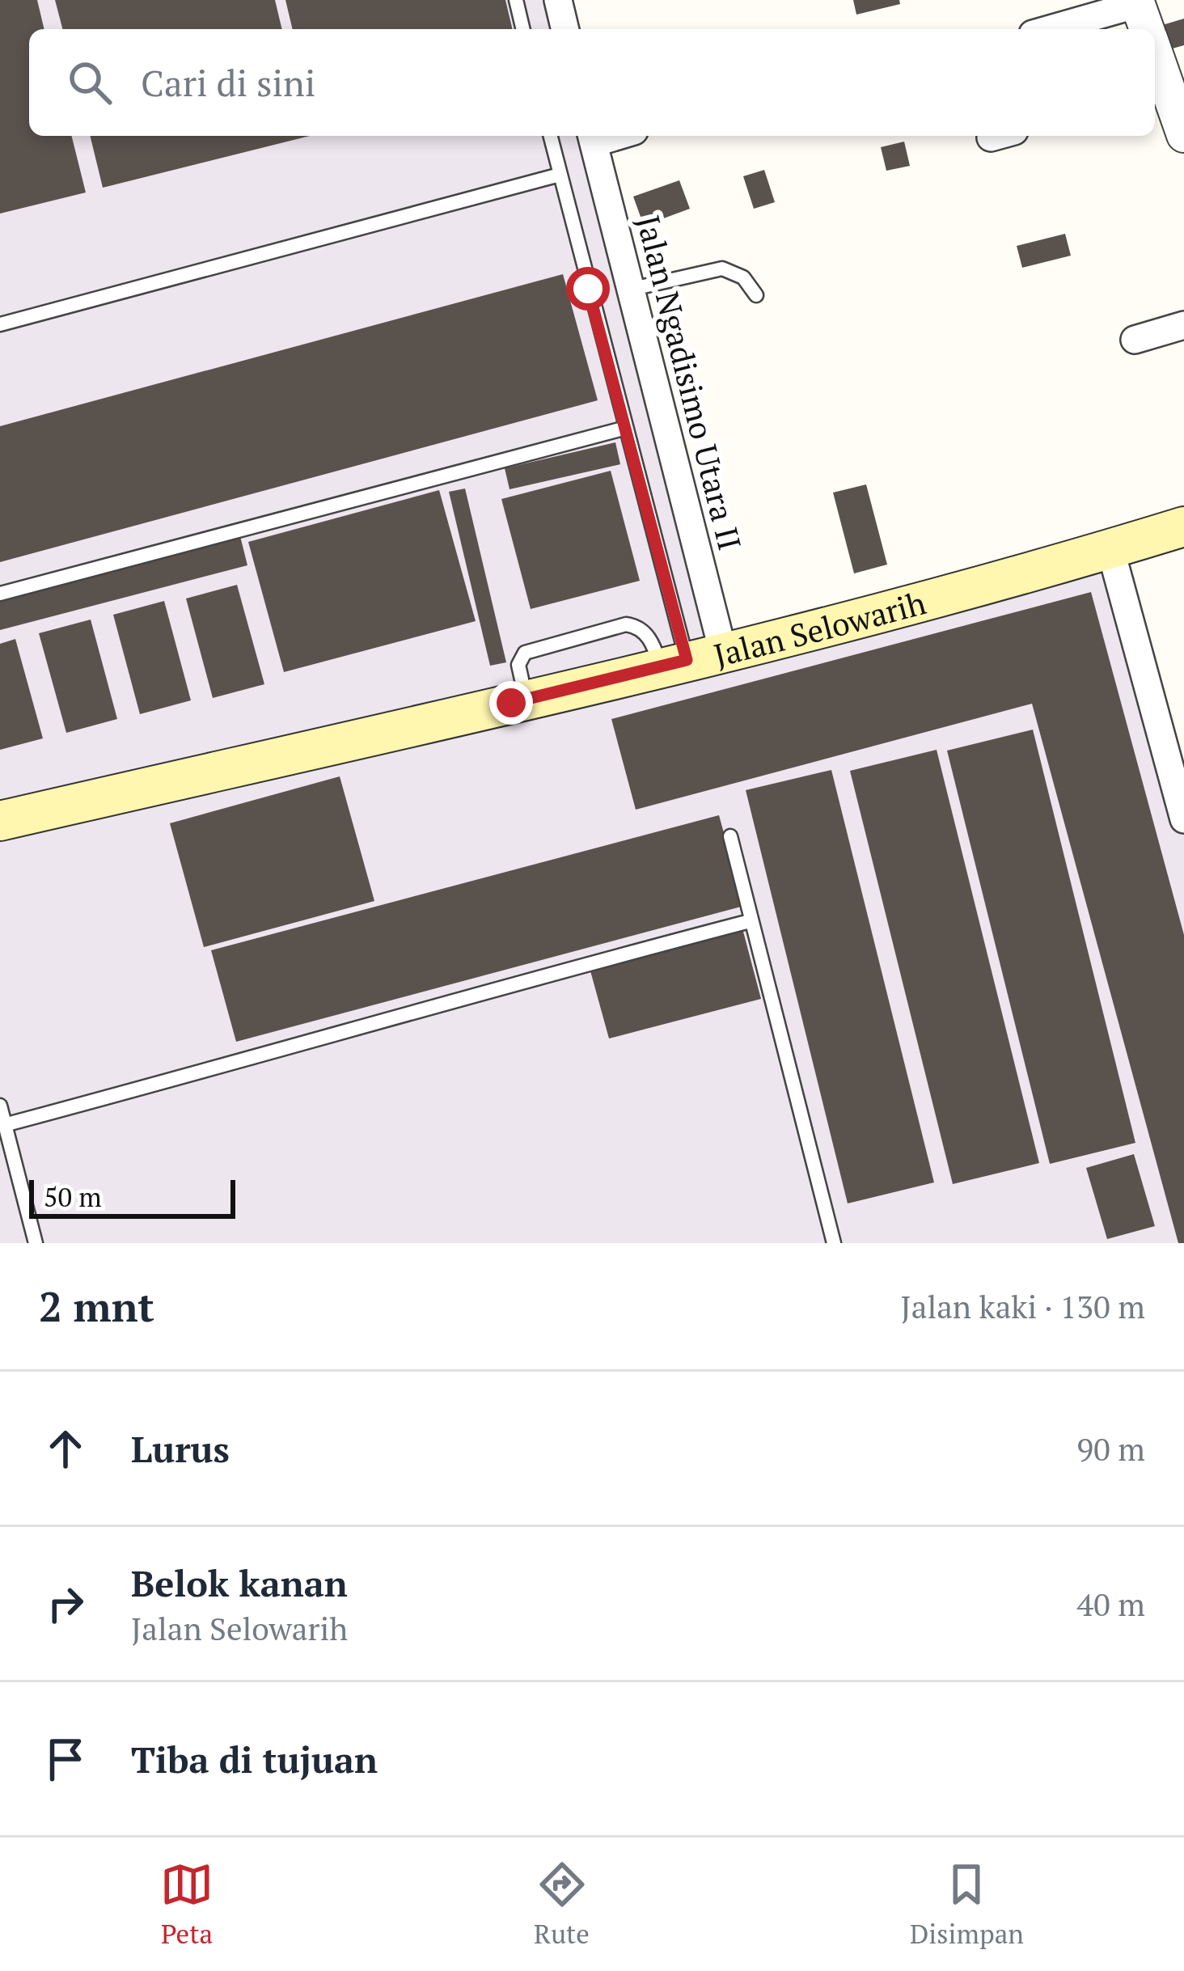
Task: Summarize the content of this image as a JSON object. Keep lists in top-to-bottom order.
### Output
{
  "streets": {
    "main road": ["Jalan Selowarih"],
    "street": ["Jalan Ngadisimo Utara II"]
  },
  "crossings": [
    ["Jalan Ngadisimo Utara II", "Jalan Selowarih"]
  ],
  "scale_bar": "50 m",
  "page": {
    "search": "Cari di sini",
    "scale": "50 m",
    "heading": ["2 mnt", "Jalan kaki · 130 m"],
    "list": [
      ["Lurus", "90 m"],
      ["Belok kanan", "Jalan Selowarih", "40 m"],
      "Tiba di tujuan"
    ],
    "nav": ["Peta", "Rute", "Disimpan"]
  }
}
